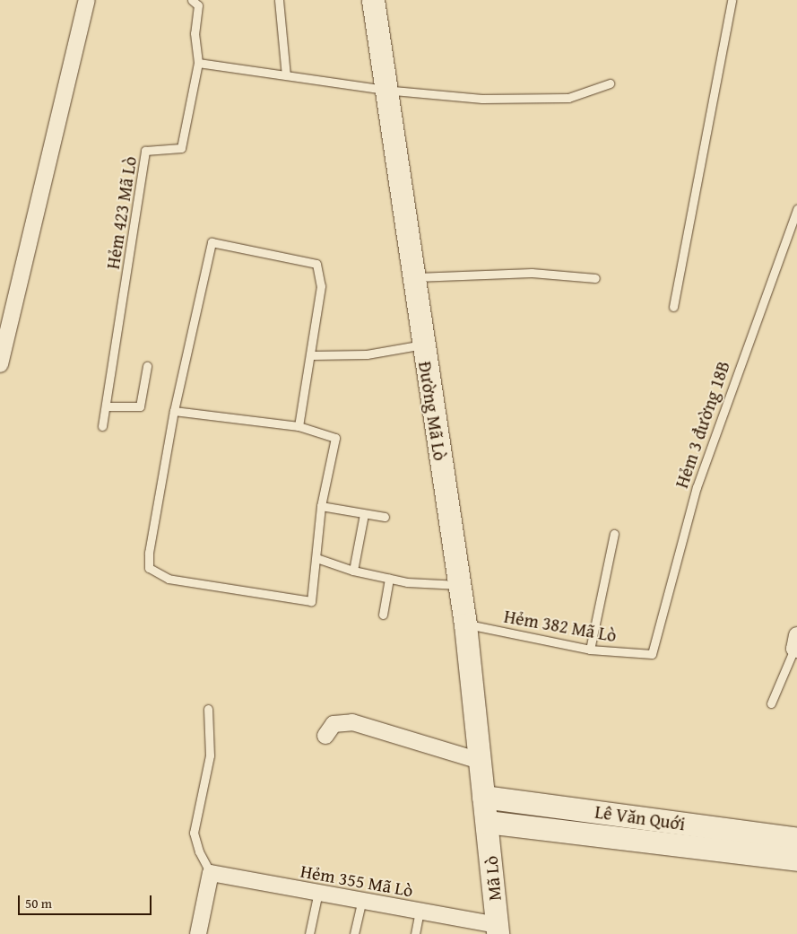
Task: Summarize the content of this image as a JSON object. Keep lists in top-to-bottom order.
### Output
{
  "streets": {
    "main road": ["Đường Mã Lò", "Lê Văn Quới", "Mã Lò"],
    "street": ["Hẻm 355 Mã Lò"],
    "lane": ["Hẻm 423 Mã Lò", "Hẻm 3 đường 18B", "Hẻm 382 Mã Lò"]
  },
  "crossings": [
    ["Đường Mã Lò", "Hẻm 382 Mã Lò"],
    ["Đường Mã Lò", "Lê Văn Quới"],
    ["Đường Mã Lò", "Mã Lò"],
    ["Hẻm 3 đường 18B", "Hẻm 382 Mã Lò"],
    ["Lê Văn Quới", "Mã Lò"],
    ["Mã Lò", "Hẻm 355 Mã Lò"]
  ],
  "scale_bar": "50 m"
}
